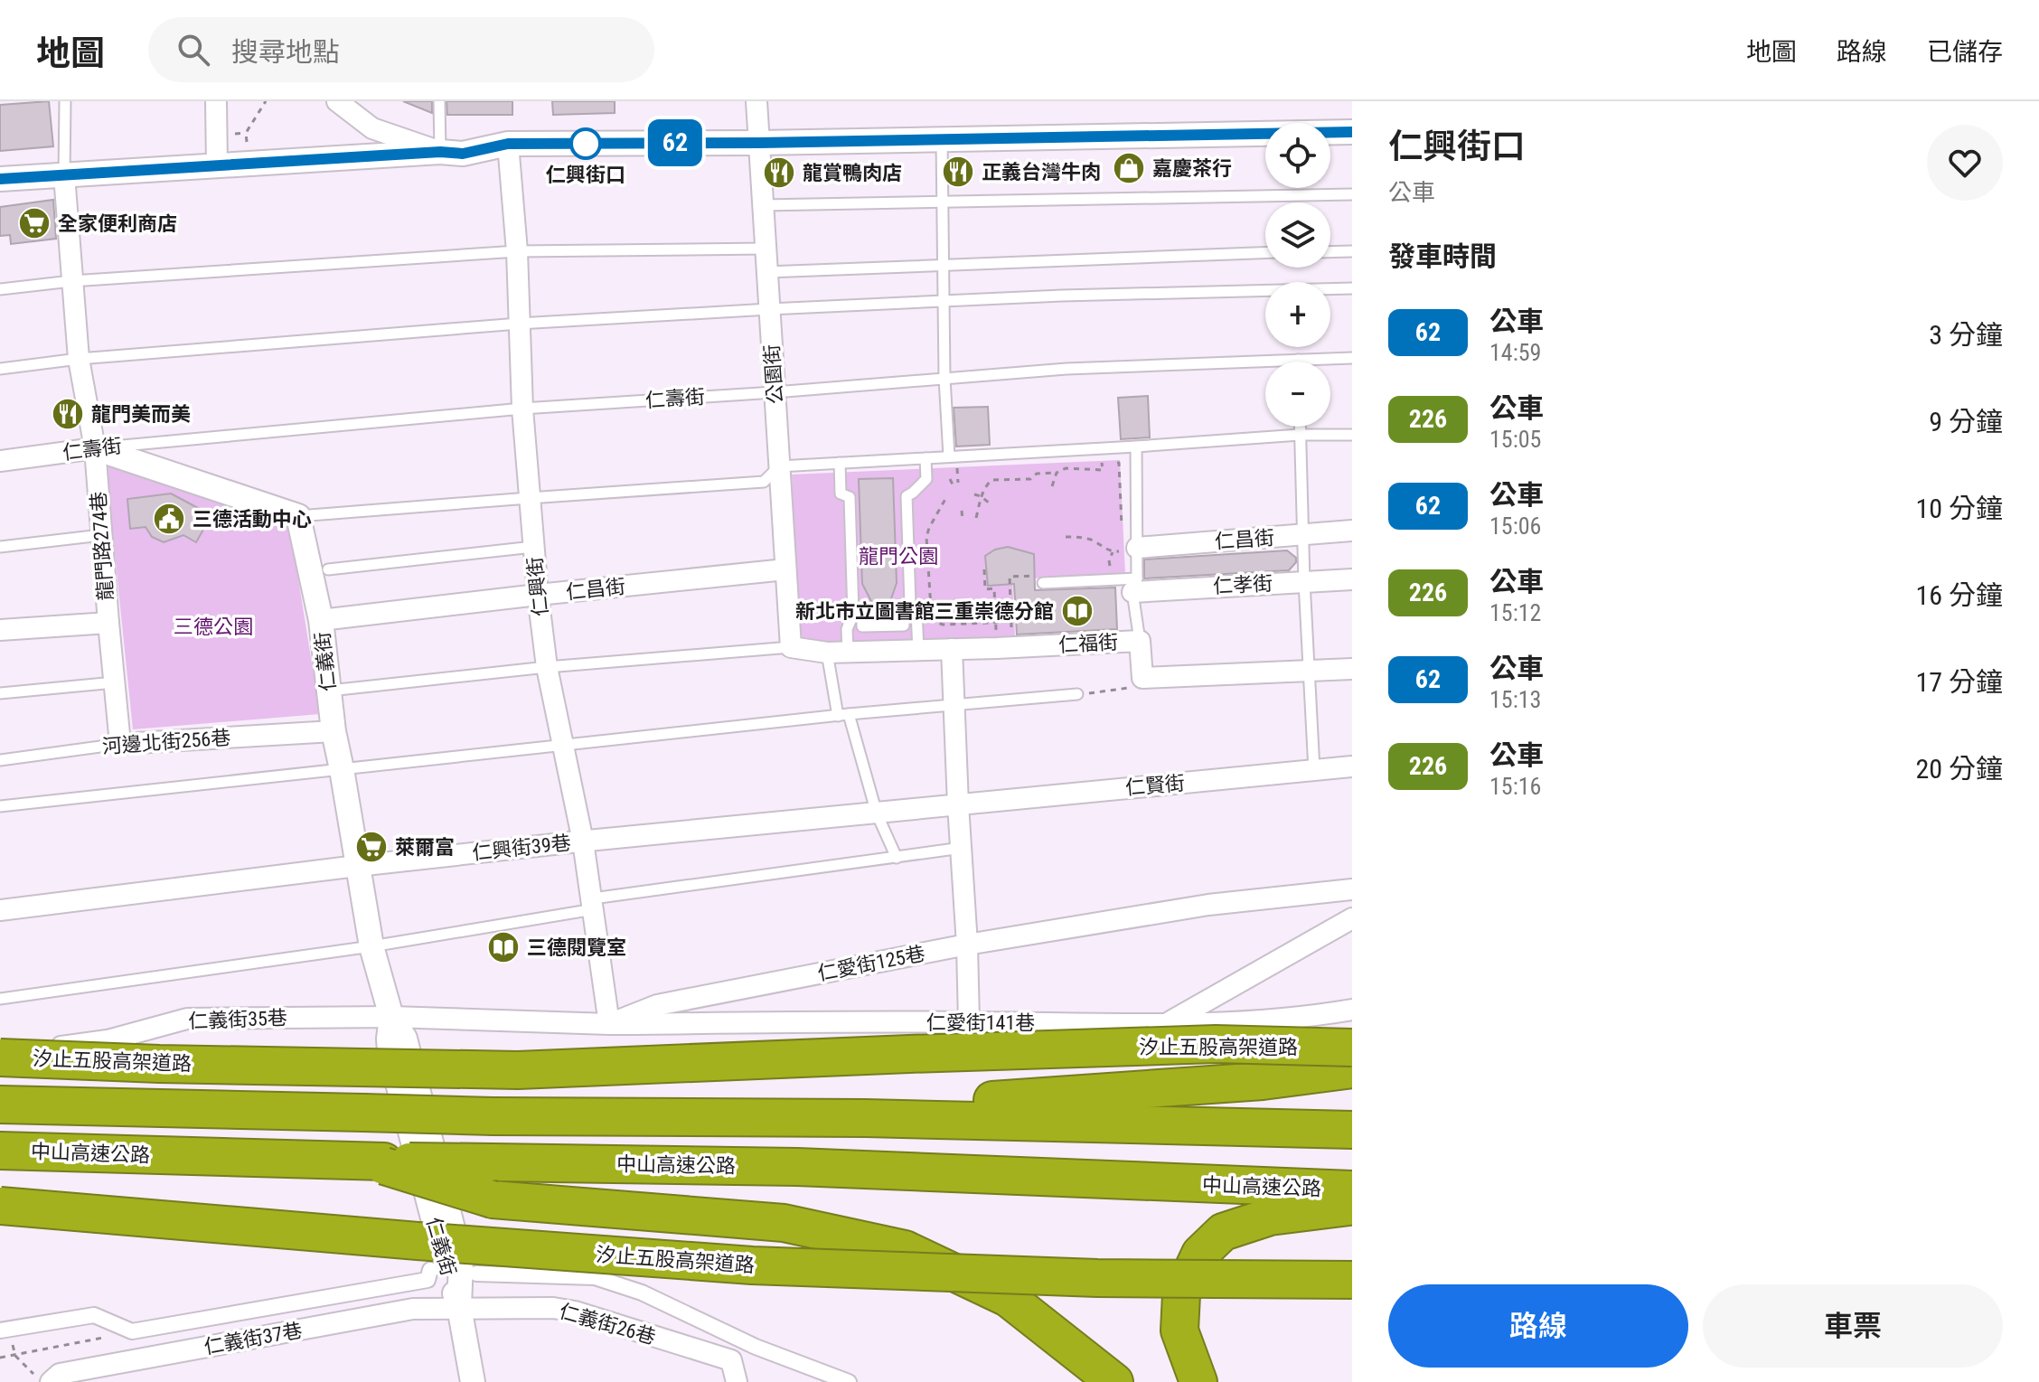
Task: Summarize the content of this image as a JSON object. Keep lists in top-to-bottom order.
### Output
{
  "streets": {
    "highway": ["汐止五股高架道路", "中山高速公路"],
    "street": [
      "公園街",
      "仁壽街",
      "仁昌街",
      "龍門路274巷",
      "仁孝街",
      "仁興街",
      "仁福街",
      "仁義街",
      "河邊北街256巷",
      "仁賢街",
      "仁興街39巷",
      "仁愛街125巷",
      "仁義街35巷",
      "仁愛街141巷",
      "仁義街26巷",
      "仁義街37巷"
    ]
  },
  "crossings": [
    ["公園街", "仁壽街"],
    ["公園街", "仁昌街"],
    ["公園街", "仁福街"],
    ["仁壽街", "龍門路274巷"],
    ["仁壽街", "仁興街"],
    ["仁昌街", "仁興街"],
    ["仁昌街", "仁義街"],
    ["龍門路274巷", "河邊北街256巷"],
    ["仁興街", "仁興街39巷"],
    ["仁興街", "仁愛街125巷"],
    ["仁興街", "仁愛街141巷"],
    ["仁義街", "河邊北街256巷"],
    ["仁義街", "仁興街39巷"],
    ["仁義街", "仁愛街125巷"],
    ["仁義街", "仁義街35巷"],
    ["仁義街", "仁義街26巷"],
    ["仁義街", "仁義街37巷"],
    ["仁賢街", "仁興街39巷"],
    ["仁愛街125巷", "仁義街35巷"],
    ["仁愛街125巷", "仁愛街141巷"],
    ["仁義街35巷", "汐止五股高架道路"],
    ["仁義街26巷", "仁義街37巷"]
  ],
  "parks": ["龍門公園", "三德公園"],
  "places": {
    "other": ["仁興街口"],
    "shop": ["嘉慶茶行"],
    "restaurant": ["正義台灣牛肉", "龍賞鴨肉店", "龍門美而美"],
    "supermarket": ["全家便利商店", "萊爾富"],
    "public building": ["三德活動中心"],
    "library": ["新北市立圖書館三重崇德分館", "三德閱覽室"]
  },
  "lines": ["bus line 62"],
  "page": {
    "header": "地圖",
    "search": "搜尋地點",
    "nav": ["地圖", "路線", "已儲存"],
    "on_map": "62",
    "heading": [
      ["仁興街口", "公車"],
      "發車時間"
    ],
    "map_buttons": ["+", "−"],
    "list": [
      {
        "mark": "62",
        "name": "公車",
        "note": "14:59",
        "value": "3 分鐘"
      },
      {
        "mark": "226",
        "name": "公車",
        "note": "15:05",
        "value": "9 分鐘"
      },
      {
        "mark": "62",
        "name": "公車",
        "note": "15:06",
        "value": "10 分鐘"
      },
      {
        "mark": "226",
        "name": "公車",
        "note": "15:12",
        "value": "16 分鐘"
      },
      {
        "mark": "62",
        "name": "公車",
        "note": "15:13",
        "value": "17 分鐘"
      },
      {
        "mark": "226",
        "name": "公車",
        "note": "15:16",
        "value": "20 分鐘"
      }
    ],
    "buttons": ["路線", "車票"]
  }
}
